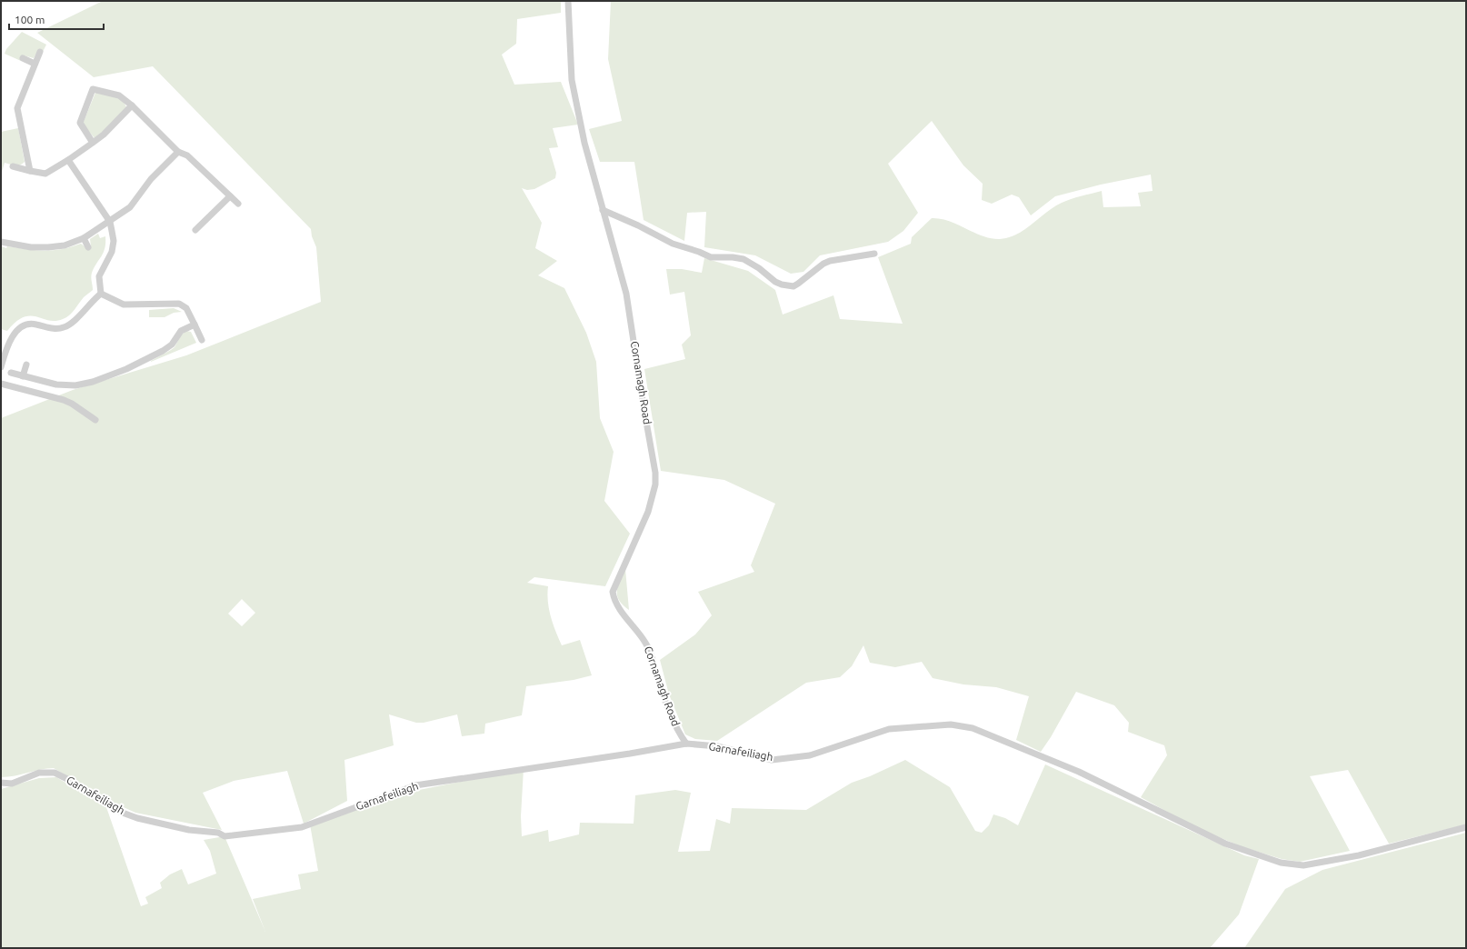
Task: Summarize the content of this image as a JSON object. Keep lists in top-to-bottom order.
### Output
{
  "streets": {
    "street": ["Cornamagh Road", "Garnafeiliagh"]
  },
  "crossings": [
    ["Cornamagh Road", "Garnafeiliagh"]
  ],
  "scale_bar": "100 m"
}
